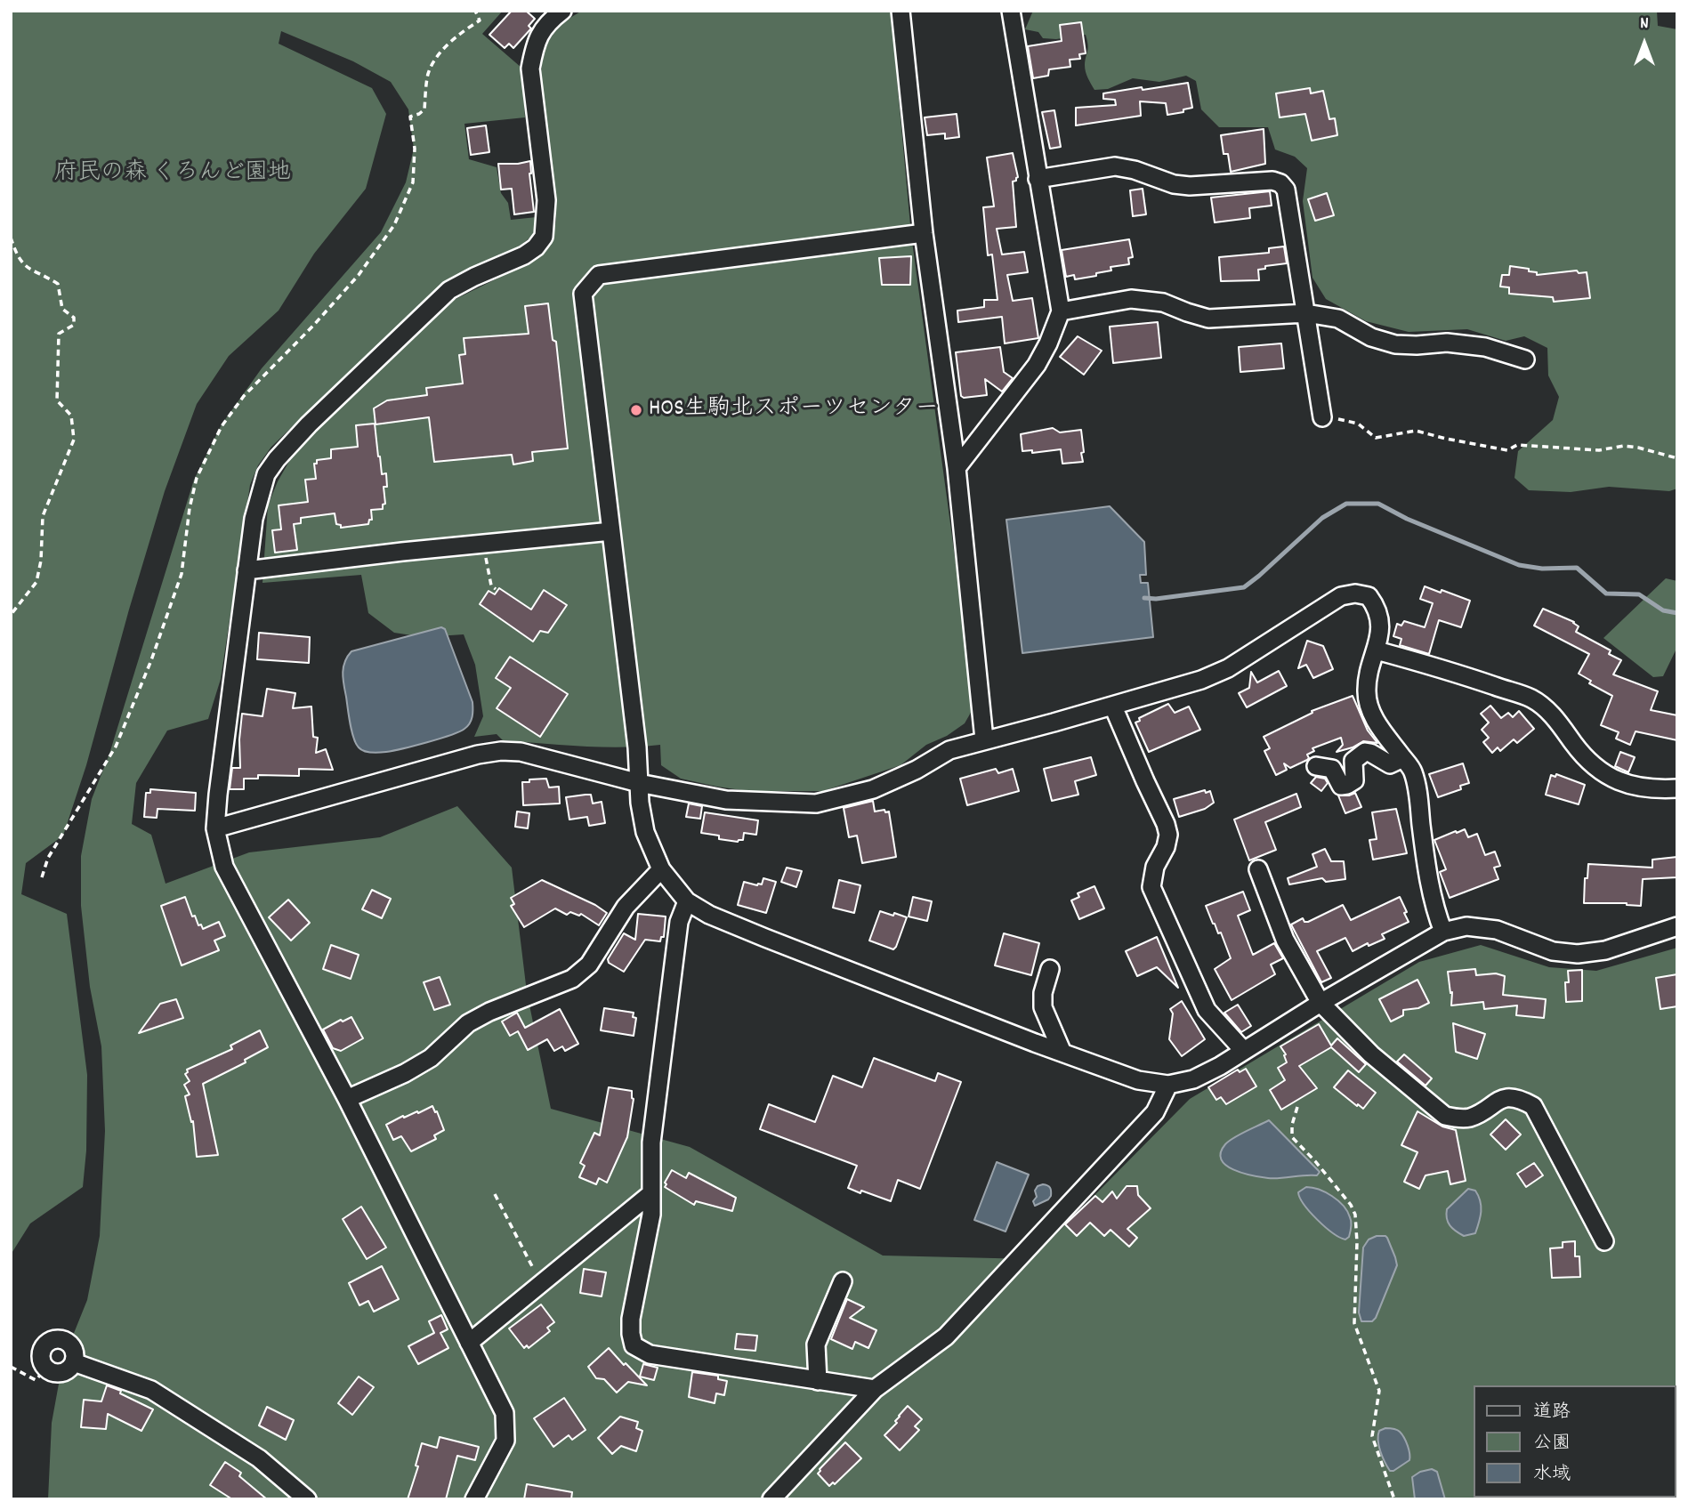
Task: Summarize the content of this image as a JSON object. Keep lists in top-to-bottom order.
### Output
{
  "parks": ["府民の森 くろんど園地"],
  "places": ["HOS生駒北スポーツセンター"],
  "legend": ["道路", "公園", "水域"],
  "north": "top"
}
